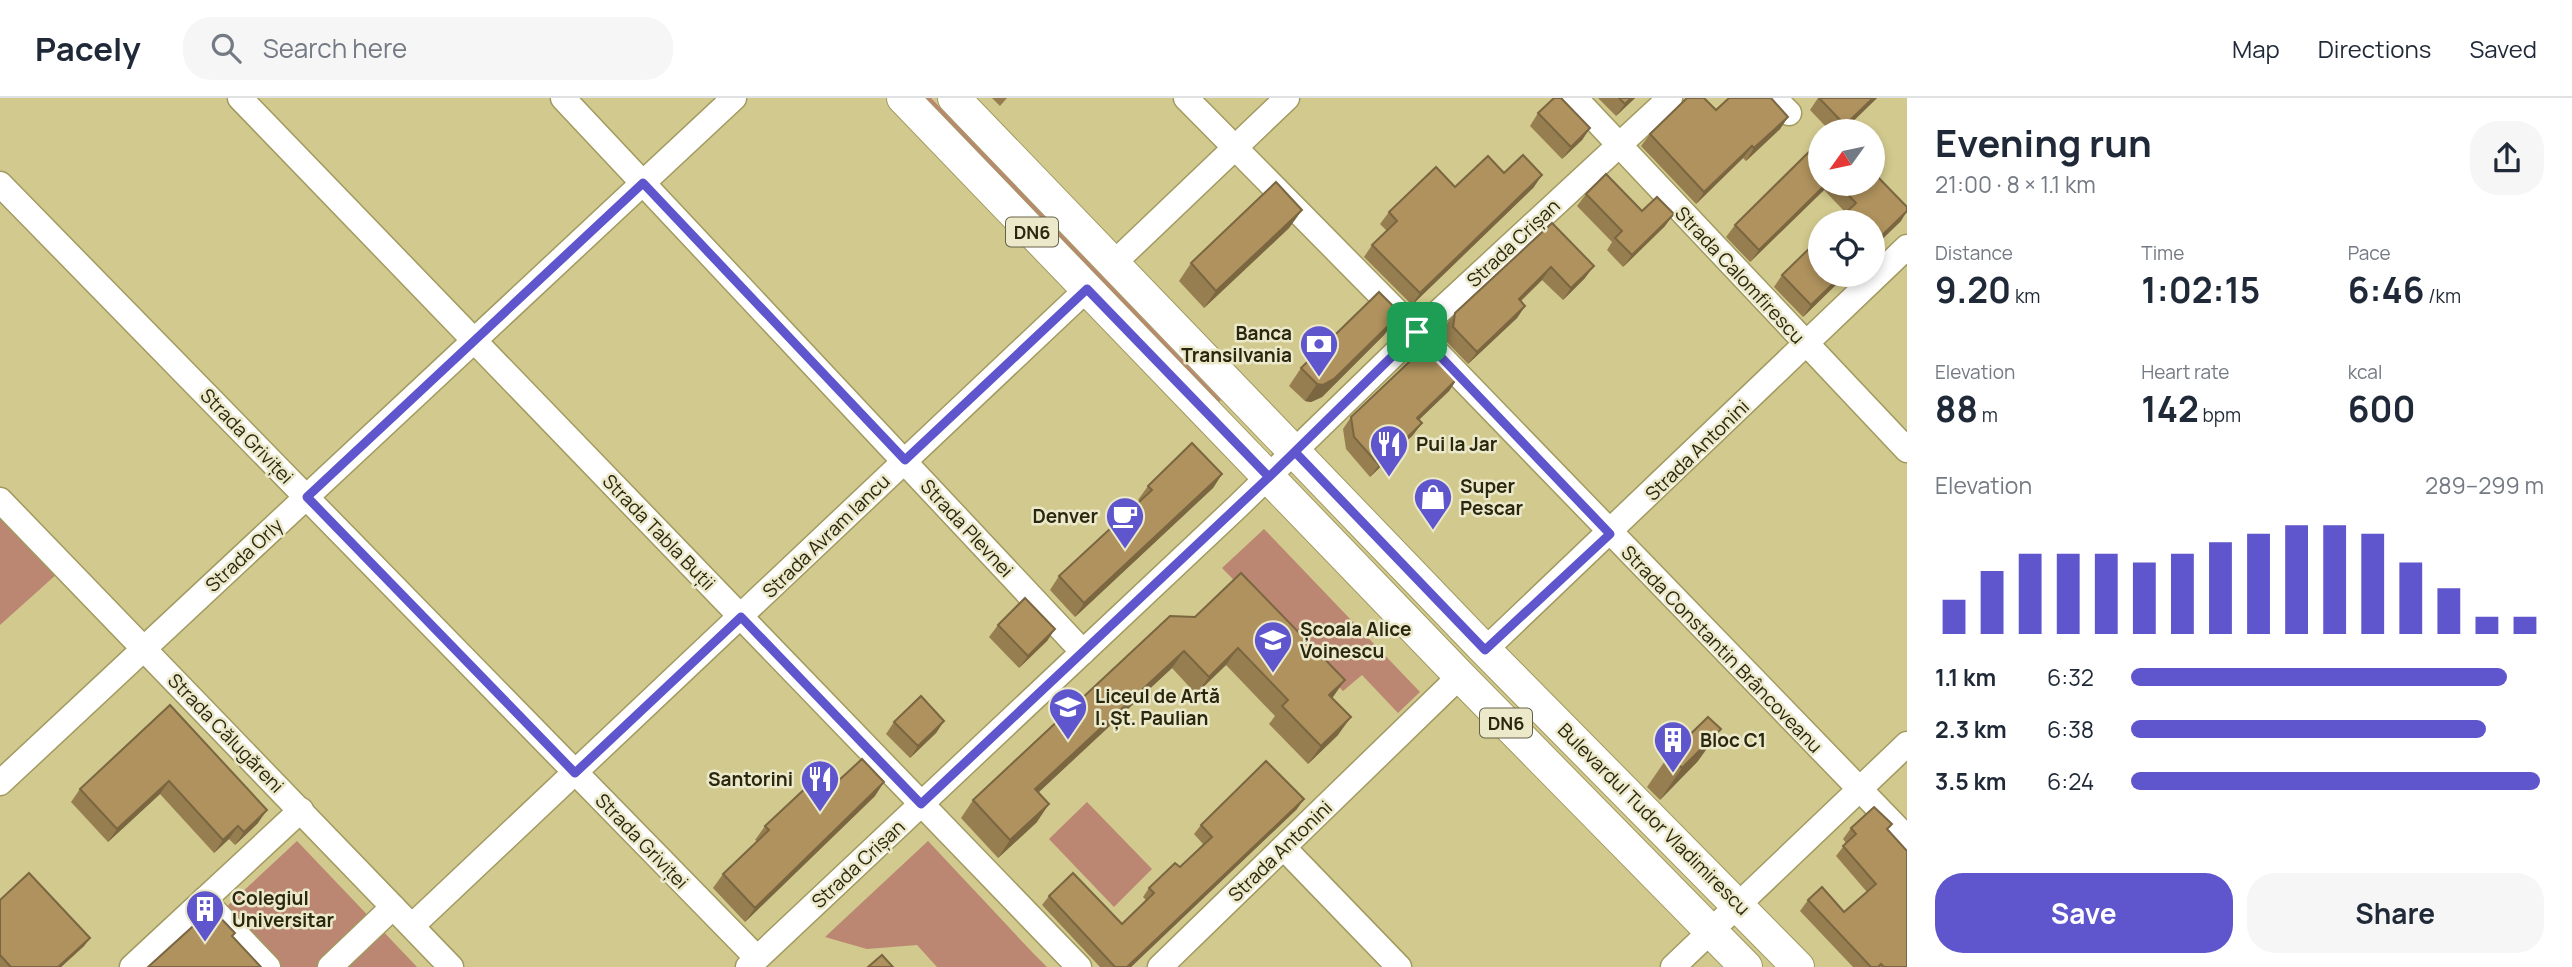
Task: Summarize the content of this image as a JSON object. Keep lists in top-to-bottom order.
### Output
{
  "streets": {
    "main road": ["DN6", "Bulevardul Tudor Vladimirescu"],
    "street": [
      "Strada Crișan",
      "Strada Calomfirescu",
      "Strada Griviței",
      "Strada Antonini",
      "Strada Plevnei",
      "Strada Tabla Buții",
      "Strada Avram Iancu",
      "Strada Orly",
      "Strada Constantin Brâncoveanu",
      "Strada Călugăreni"
    ]
  },
  "crossings": [
    ["Strada Crișan", "Strada Calomfirescu"],
    ["Strada Crișan", "Strada Griviței"],
    ["Strada Crișan", "Strada Plevnei"],
    ["Strada Crișan", "Strada Tabla Buții"],
    ["Strada Crișan", "Strada Constantin Brâncoveanu"],
    ["Strada Crișan", "Bulevardul Tudor Vladimirescu"],
    ["Strada Calomfirescu", "Strada Antonini"],
    ["Strada Griviței", "Strada Avram Iancu"],
    ["Strada Griviței", "Strada Orly"],
    ["Strada Antonini", "Strada Constantin Brâncoveanu"],
    ["Strada Antonini", "Bulevardul Tudor Vladimirescu"],
    ["Strada Plevnei", "Strada Avram Iancu"],
    ["Strada Plevnei", "Strada Orly"],
    ["Strada Tabla Buții", "Strada Avram Iancu"],
    ["Strada Tabla Buții", "Strada Orly"],
    ["Strada Avram Iancu", "Strada Călugăreni"],
    ["Strada Avram Iancu", "Bulevardul Tudor Vladimirescu"],
    ["Strada Orly", "Strada Călugăreni"]
  ],
  "places": {
    "bank": ["Banca Transilvania"],
    "restaurant": ["Pui la Jar", "Santorini"],
    "shop": ["Super Pescar"],
    "cafe": ["Denver"],
    "school or university": ["Școala Alice Voinescu", "Liceul de Artă I. Șt. Paulian"],
    "building": ["Bloc C1", "Colegiul Universitar"]
  },
  "north": "bottom left",
  "page": {
    "header": "Pacely",
    "search": "Search here",
    "nav": ["Map", "Directions", "Saved"],
    "heading": ["Evening run", "21:00 · 8 × 1.1 km"],
    "stats": [
      ["Distance", "9.20 km"],
      ["Time", "1:02:15"],
      ["Pace", "6:46 /km"],
      ["Elevation", "88 m"],
      ["Heart rate", "142 bpm"],
      ["kcal", "600"]
    ],
    "chart": ["Elevation", "289–299 m"],
    "list": [
      {
        "name": "1.1 km",
        "note": "6:32"
      },
      {
        "name": "2.3 km",
        "note": "6:38"
      },
      {
        "name": "3.5 km",
        "note": "6:24"
      }
    ],
    "buttons": ["Save", "Share"]
  }
}
